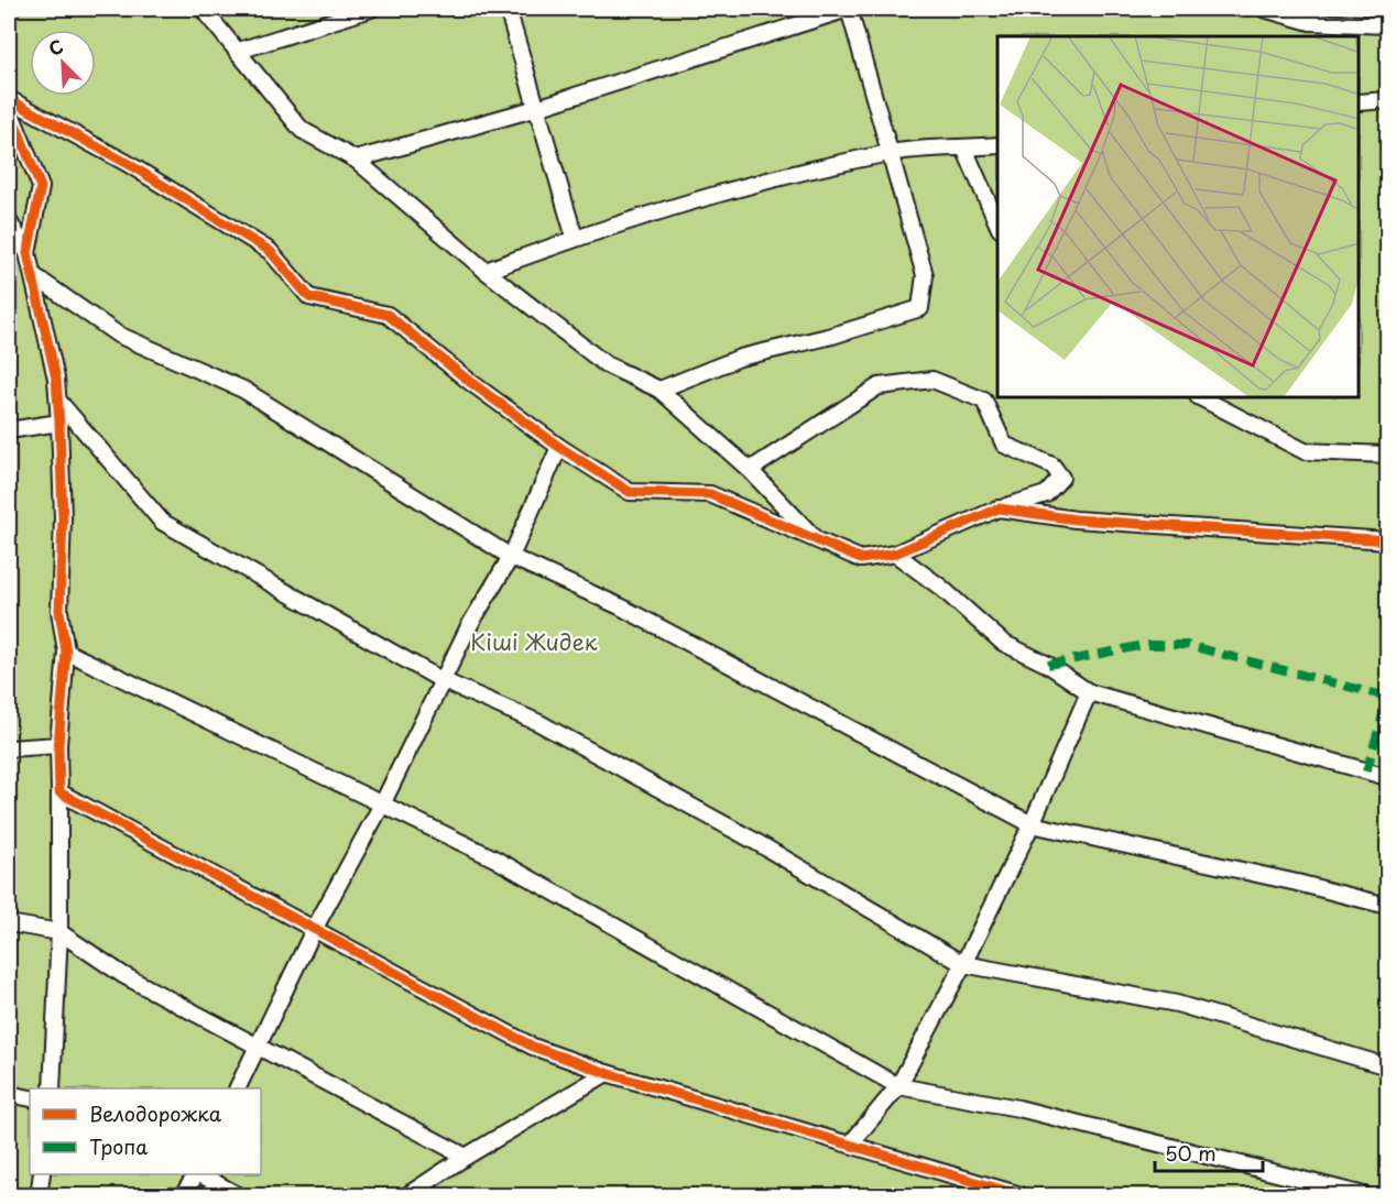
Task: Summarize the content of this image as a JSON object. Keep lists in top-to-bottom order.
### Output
{
  "parks": ["Кіші Жидек"],
  "legend": ["Велодорожка", "Тропа"],
  "scale_bar": "50 m",
  "north": "top left"
}
